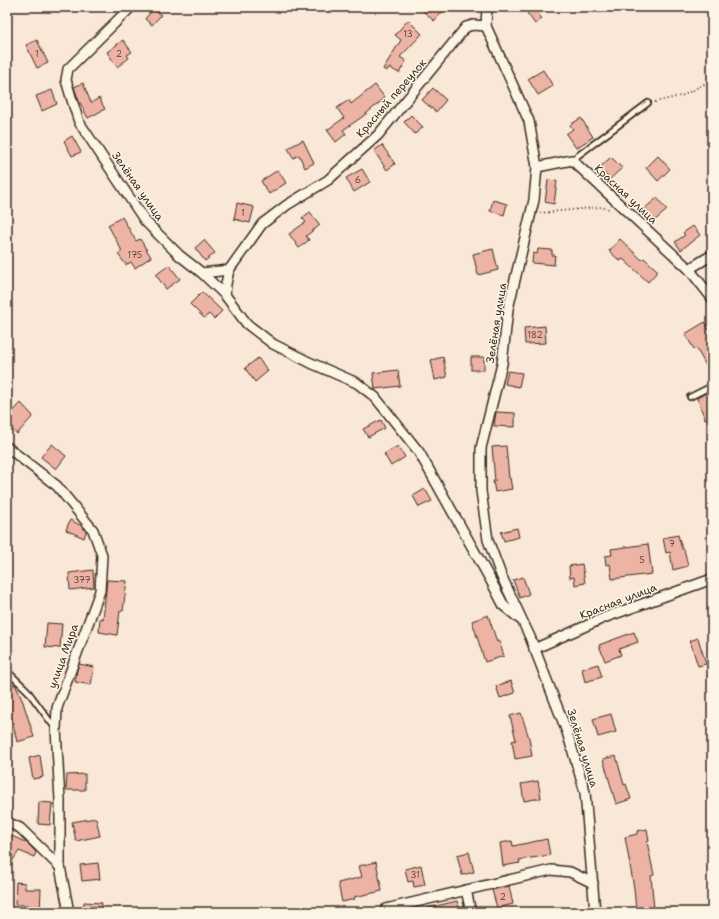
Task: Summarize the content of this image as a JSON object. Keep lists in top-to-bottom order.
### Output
{
  "streets": {
    "street": [
      "Красный переулок",
      "Зелёная улица",
      "Красная улица",
      "улица Мира"
    ]
  },
  "crossings": [
    ["Красный переулок", "Зелёная улица"],
    ["Зелёная улица", "Красная улица"]
  ],
  "house_numbers": [
    "13",
    "1",
    "2",
    "6",
    "1",
    "175",
    "182",
    "7",
    "5",
    "377",
    "31",
    "2"
  ]
}
